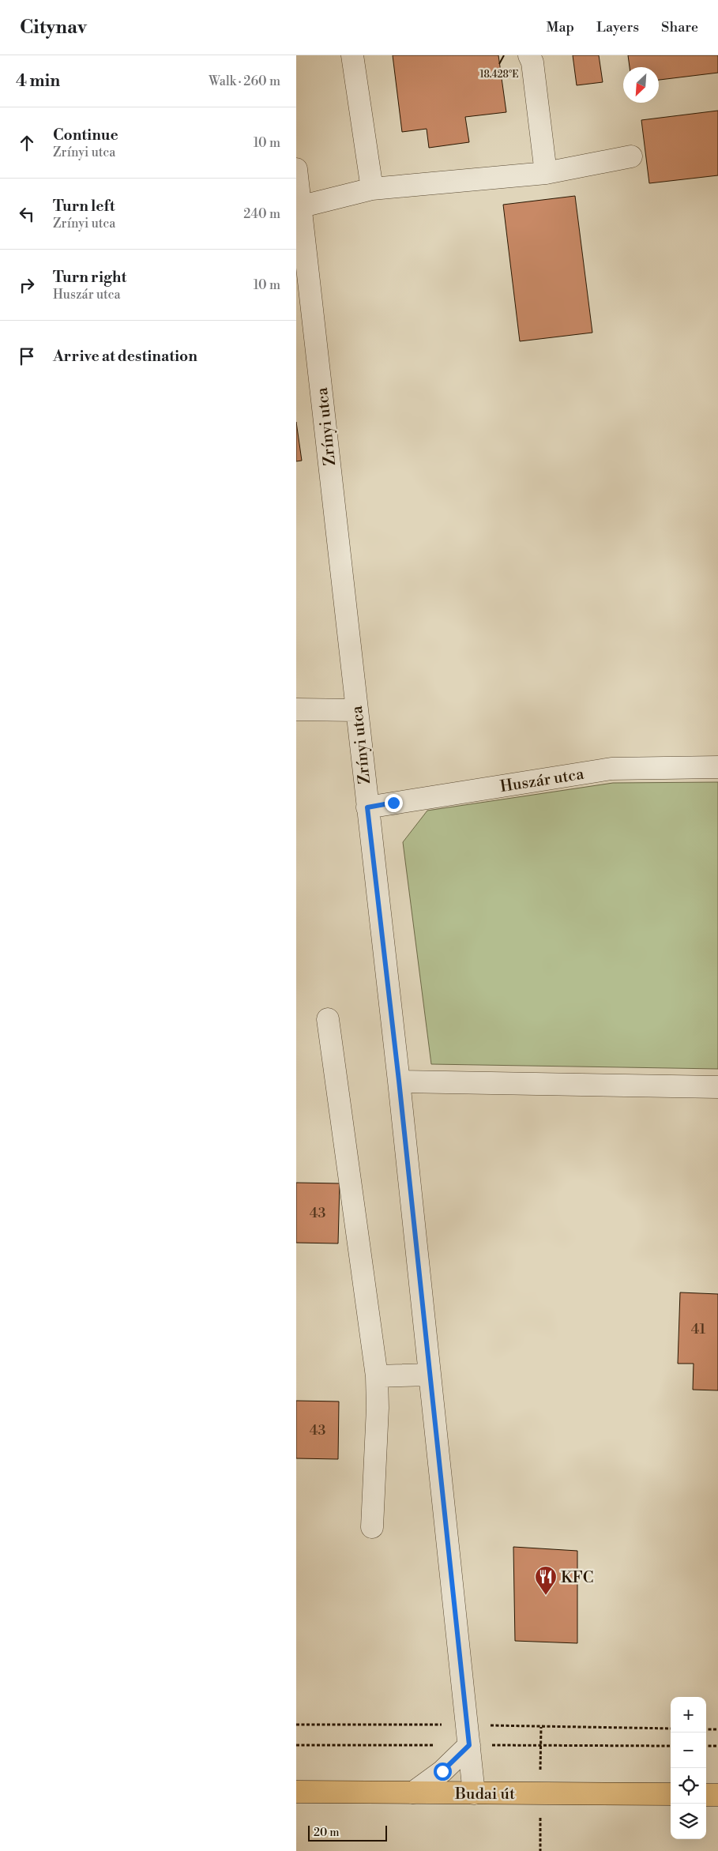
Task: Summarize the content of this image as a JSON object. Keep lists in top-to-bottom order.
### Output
{
  "streets": {
    "main road": ["Budai út"],
    "street": ["Zrínyi utca", "Huszár utca"]
  },
  "crossings": [
    ["Zrínyi utca", "Huszár utca"],
    ["Zrínyi utca", "Budai út"]
  ],
  "places": {
    "restaurant": ["KFC"]
  },
  "house_numbers": ["43", "41", "43"],
  "scale_bar": "20 m",
  "north": "bottom left",
  "page": {
    "header": "Citynav",
    "nav": ["Map", "Layers", "Share"],
    "heading": ["4 min", "Walk · 260 m"],
    "list": [
      ["Continue", "Zrínyi utca", "10 m"],
      ["Turn left", "Zrínyi utca", "240 m"],
      ["Turn right", "Huszár utca", "10 m"],
      "Arrive at destination"
    ],
    "map_buttons": ["+", "−"],
    "scale": "20 m"
  },
  "coordinates": ["18.428°E"]
}
